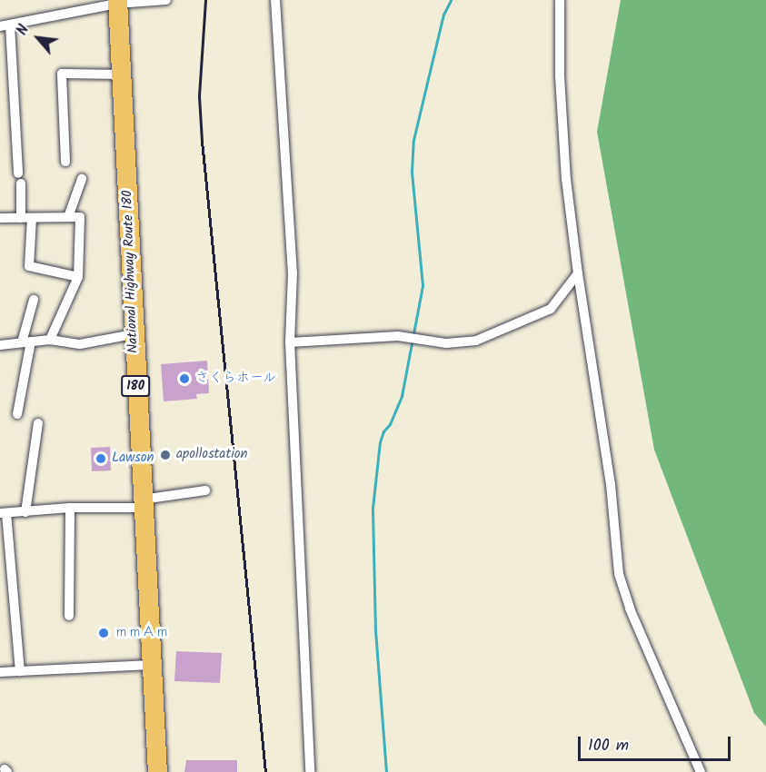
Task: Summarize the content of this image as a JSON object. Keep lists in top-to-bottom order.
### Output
{
  "streets": {
    "highway": ["National Highway Route 180", "180"]
  },
  "places": [
    "さくらホール",
    "apollostation",
    "Lawson",
    "ｍｍＡｍ"
  ],
  "scale_bar": "100 m",
  "north": "top left"
}
